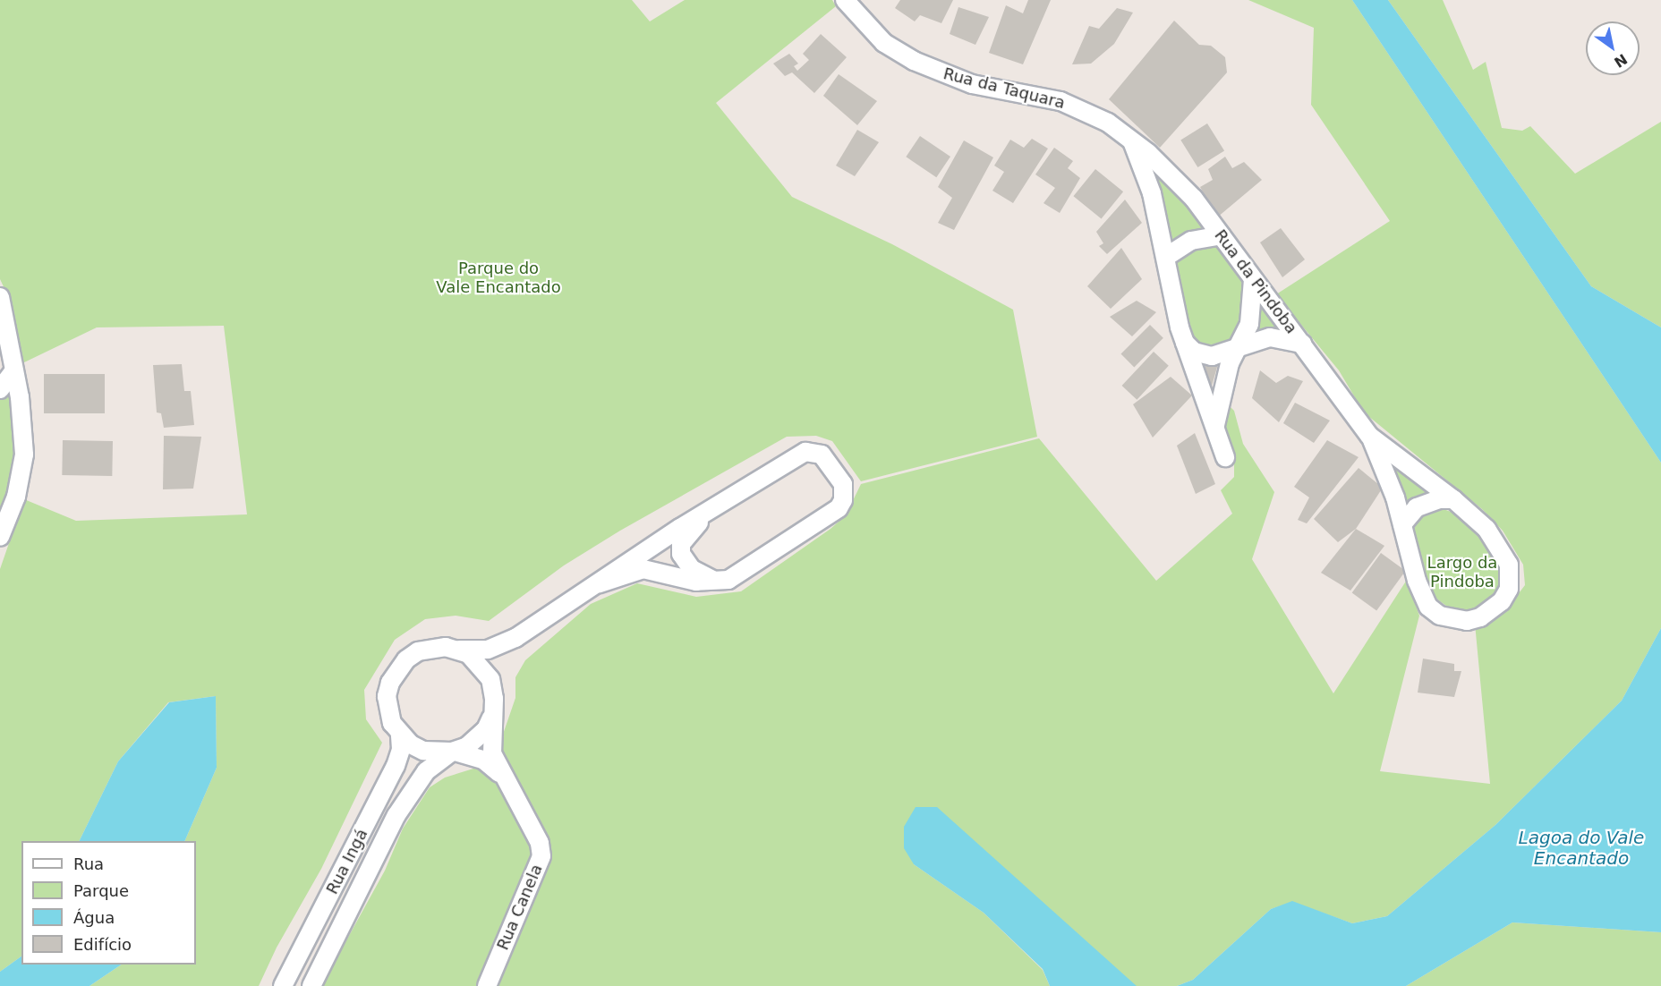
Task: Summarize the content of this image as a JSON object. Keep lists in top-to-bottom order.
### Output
{
  "streets": {
    "street": [
      "Rua da Taquara",
      "Rua da Pindoba",
      "Rua Ingá",
      "Rua Canela"
    ]
  },
  "crossings": [
    ["Rua da Taquara", "Rua da Pindoba"],
    ["Rua Ingá", "Rua Canela"]
  ],
  "water": ["Lagoa do Vale Encantado"],
  "parks": ["Parque do Vale Encantado", "Largo da Pindoba"],
  "legend": [
    "Rua",
    "Parque",
    "Água",
    "Edifício"
  ],
  "north": "bottom right"
}
